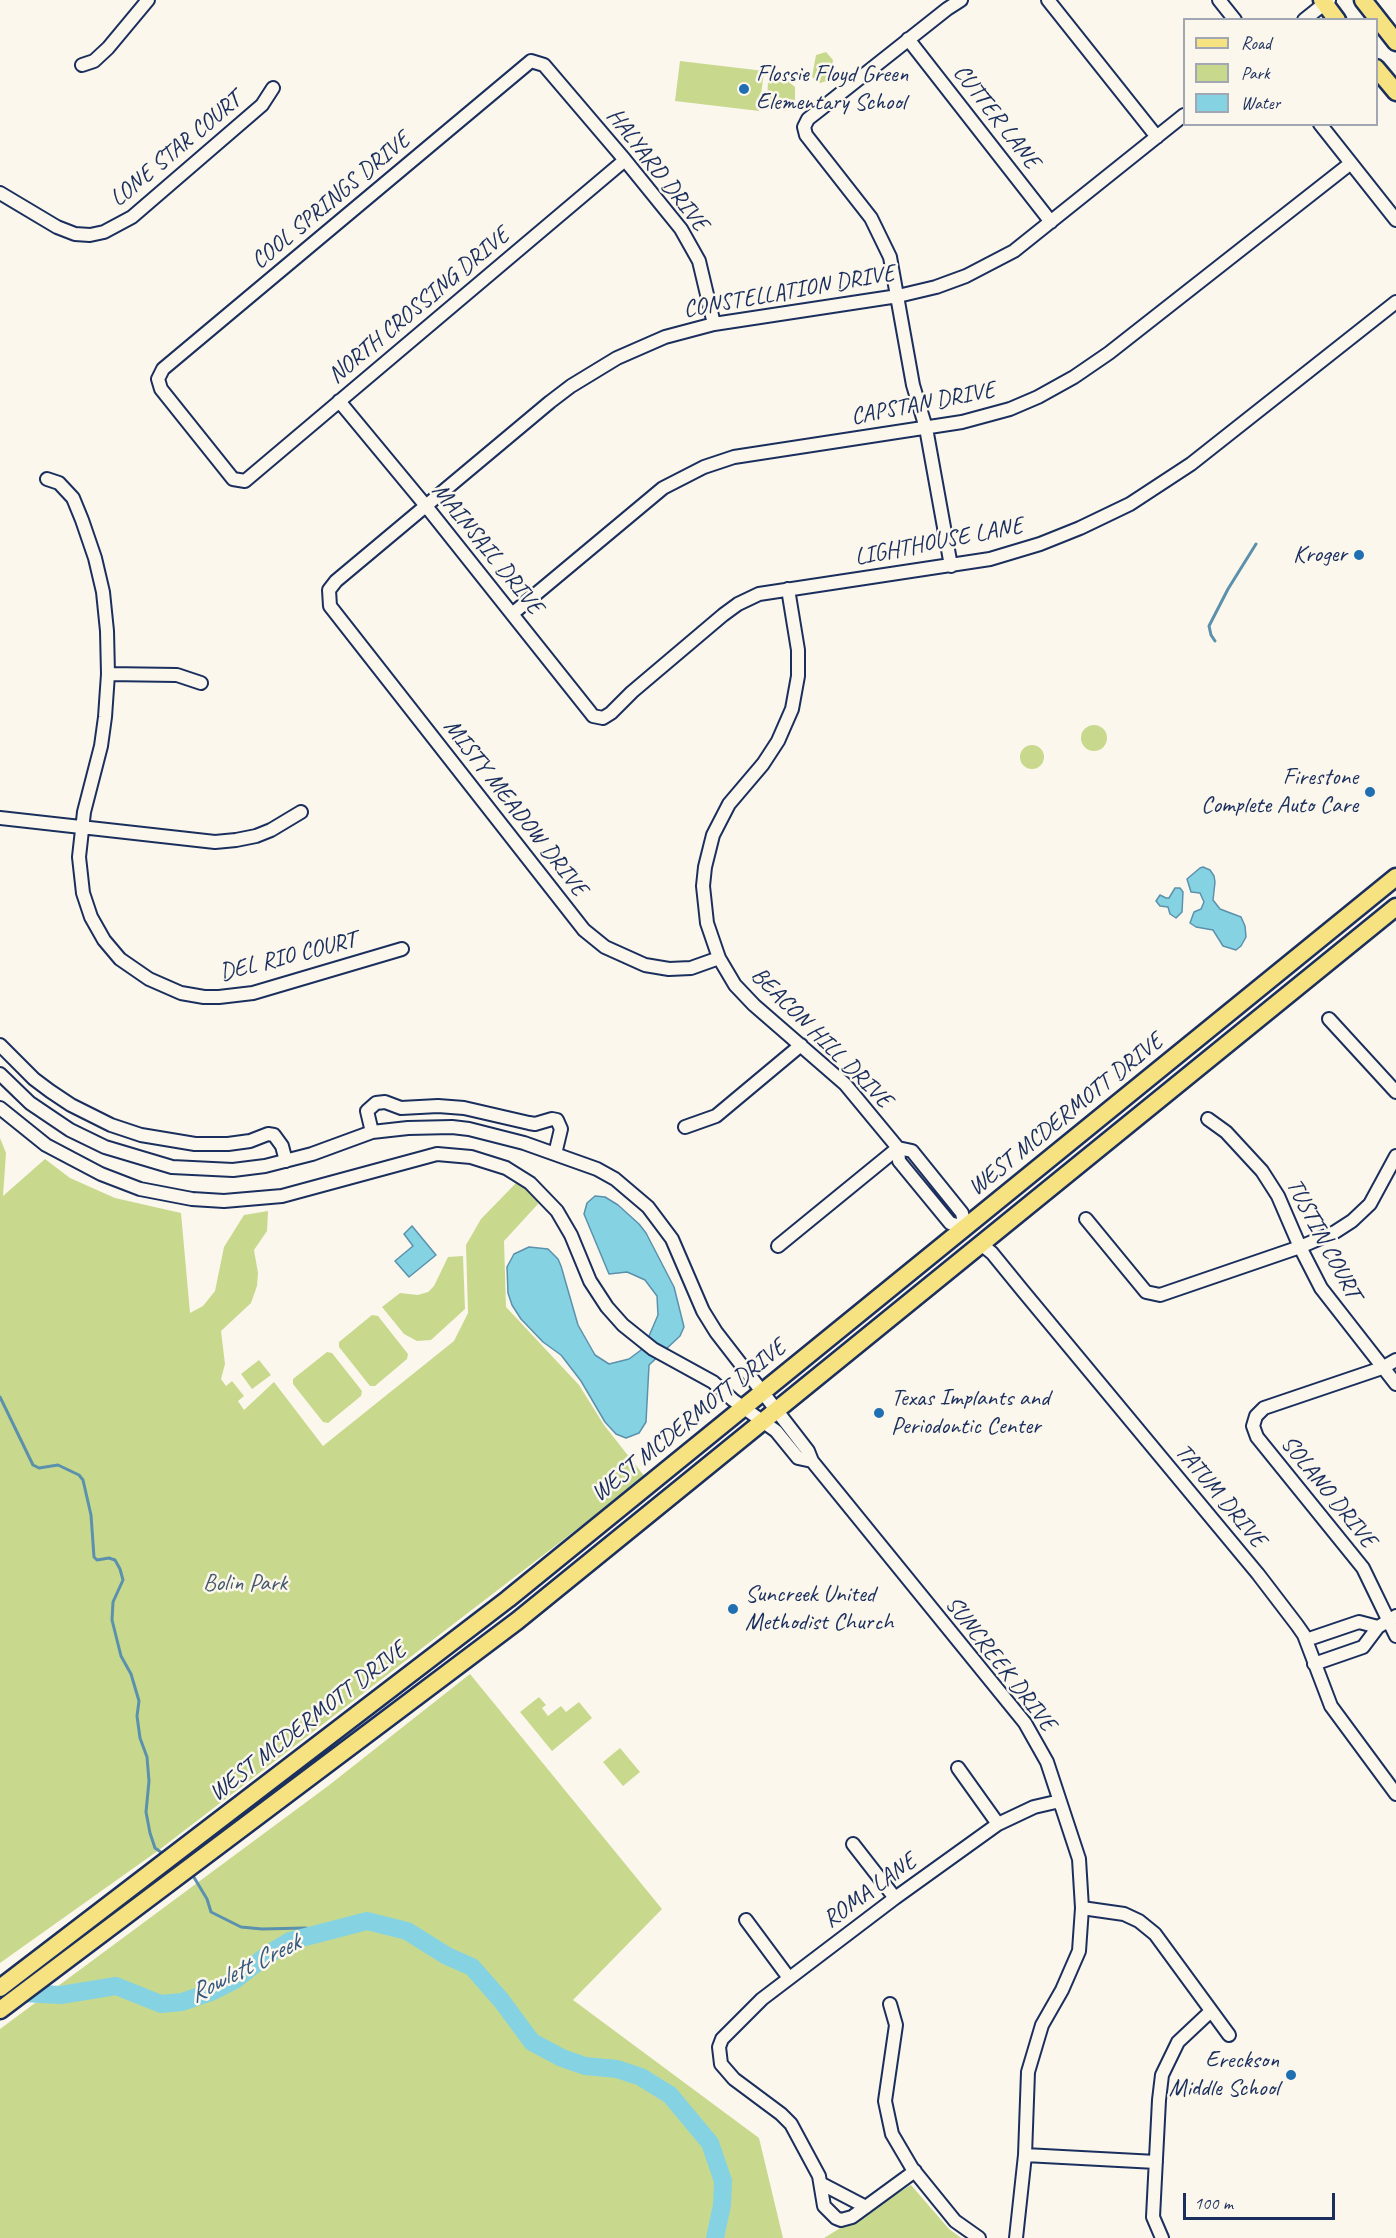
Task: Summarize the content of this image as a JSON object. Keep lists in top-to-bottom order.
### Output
{
  "streets": {
    "main road": ["WEST MCDERMOTT DRIVE"],
    "street": [
      "CUTTER LANE",
      "LONE STAR COURT",
      "HALYARD DRIVE",
      "COOL SPRINGS DRIVE",
      "CONSTELLATION DRIVE",
      "NORTH CROSSING DRIVE",
      "CAPSTAN DRIVE",
      "LIGHTHOUSE LANE",
      "MAINSAIL DRIVE",
      "MISTY MEADOW DRIVE",
      "DEL RIO COURT",
      "BEACON HILL DRIVE",
      "TUSTIN COURT",
      "SOLANO DRIVE",
      "TATUM DRIVE",
      "SUNCREEK DRIVE",
      "ROMA LANE"
    ]
  },
  "crossings": [
    ["CUTTER LANE", "CONSTELLATION DRIVE"],
    ["HALYARD DRIVE", "COOL SPRINGS DRIVE"],
    ["HALYARD DRIVE", "CONSTELLATION DRIVE"],
    ["HALYARD DRIVE", "NORTH CROSSING DRIVE"],
    ["COOL SPRINGS DRIVE", "NORTH CROSSING DRIVE"],
    ["CONSTELLATION DRIVE", "MAINSAIL DRIVE"],
    ["CONSTELLATION DRIVE", "MISTY MEADOW DRIVE"],
    ["NORTH CROSSING DRIVE", "MAINSAIL DRIVE"],
    ["CAPSTAN DRIVE", "MAINSAIL DRIVE"],
    ["LIGHTHOUSE LANE", "MAINSAIL DRIVE"],
    ["LIGHTHOUSE LANE", "BEACON HILL DRIVE"],
    ["MISTY MEADOW DRIVE", "BEACON HILL DRIVE"],
    ["BEACON HILL DRIVE", "WEST MCDERMOTT DRIVE"],
    ["WEST MCDERMOTT DRIVE", "TATUM DRIVE"],
    ["WEST MCDERMOTT DRIVE", "SUNCREEK DRIVE"],
    ["TUSTIN COURT", "SOLANO DRIVE"],
    ["SUNCREEK DRIVE", "ROMA LANE"]
  ],
  "water": ["Rowlett Creek"],
  "parks": ["Bolin Park"],
  "places": [
    "Flossie Floyd Green Elementary School",
    "Kroger",
    "Firestone Complete Auto Care",
    "Texas Implants and Periodontic Center",
    "Suncreek United Methodist Church",
    "Ereckson Middle School"
  ],
  "legend": ["Road", "Park", "Water"],
  "scale_bar": "100 m"
}
